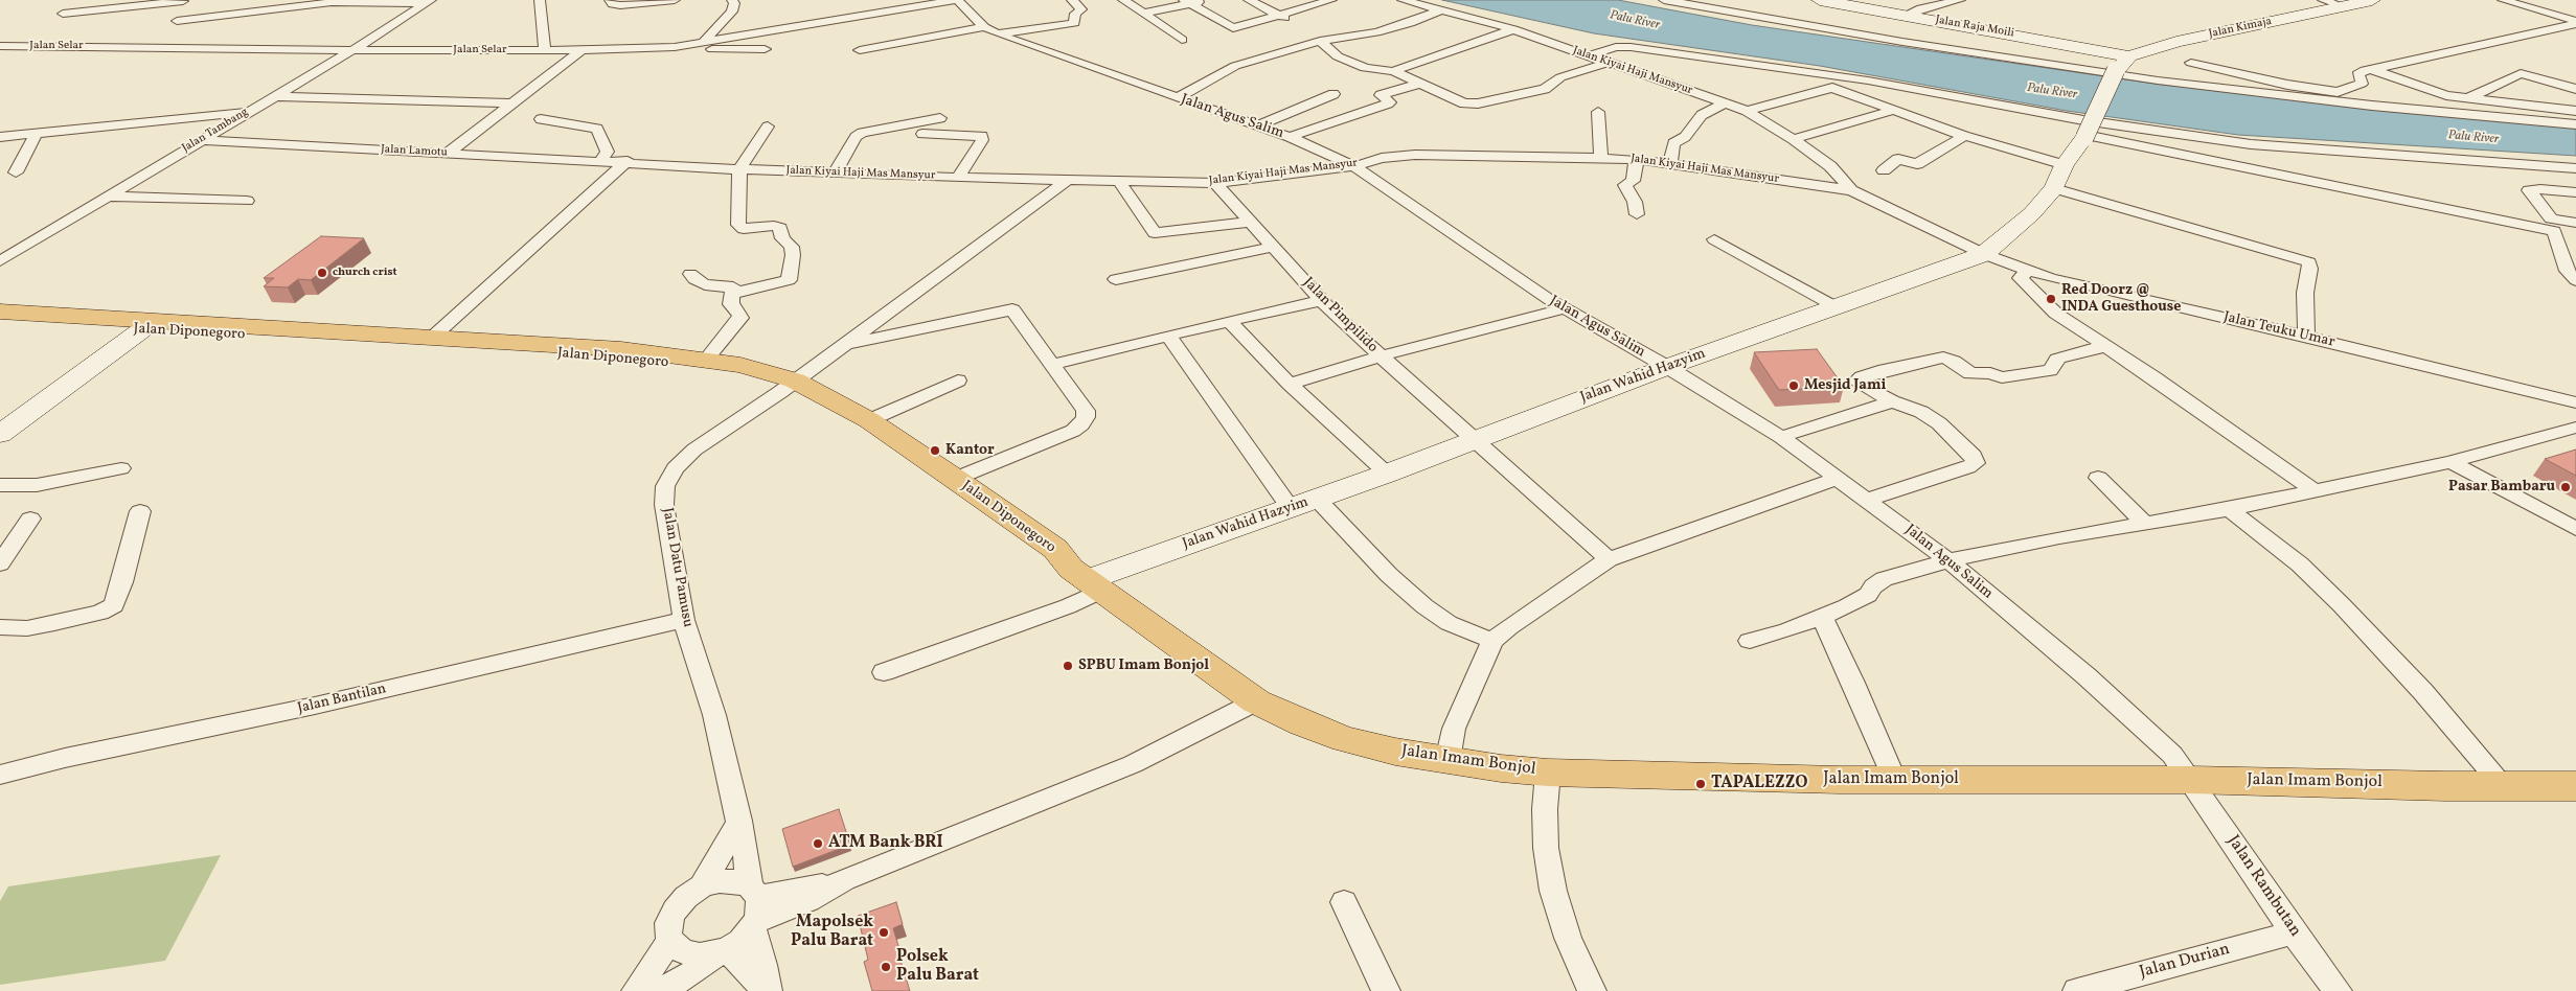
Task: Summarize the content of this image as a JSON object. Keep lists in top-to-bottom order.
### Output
{
  "streets": {
    "highway": ["Jalan Diponegoro", "Jalan Imam Bonjol"],
    "street": [
      "Jalan Raja Moili",
      "Jalan Kimaja",
      "Jalan Selar",
      "Jalan Kiyai Haji Mansyur",
      "Jalan Agus Salim",
      "Jalan Tambang",
      "Jalan Lamotu",
      "Jalan Kiyai Haji Mas Mansyur",
      "Jalan Pimpilido",
      "Jalan Teuku Umar",
      "Jalan Wahid Hazyim",
      "Jalan Datu Pamusu",
      "Jalan Bantilan",
      "Jalan Rambutan",
      "Jalan Durian"
    ]
  },
  "crossings": [
    ["Jalan Raja Moili", "Jalan Kimaja"],
    ["Jalan Kimaja", "Jalan Wahid Hazyim"],
    ["Jalan Selar", "Jalan Tambang"],
    ["Jalan Kiyai Haji Mansyur", "Jalan Kiyai Haji Mas Mansyur"],
    ["Jalan Agus Salim", "Jalan Kiyai Haji Mas Mansyur"],
    ["Jalan Agus Salim", "Jalan Wahid Hazyim"],
    ["Jalan Agus Salim", "Jalan Imam Bonjol"],
    ["Jalan Agus Salim", "Jalan Rambutan"],
    ["Jalan Tambang", "Jalan Lamotu"],
    ["Jalan Lamotu", "Jalan Kiyai Haji Mas Mansyur"],
    ["Jalan Kiyai Haji Mas Mansyur", "Jalan Pimpilido"],
    ["Jalan Kiyai Haji Mas Mansyur", "Jalan Teuku Umar"],
    ["Jalan Kiyai Haji Mas Mansyur", "Jalan Wahid Hazyim"],
    ["Jalan Kiyai Haji Mas Mansyur", "Jalan Datu Pamusu"],
    ["Jalan Pimpilido", "Jalan Wahid Hazyim"],
    ["Jalan Teuku Umar", "Jalan Wahid Hazyim"],
    ["Jalan Diponegoro", "Jalan Wahid Hazyim"],
    ["Jalan Diponegoro", "Jalan Datu Pamusu"],
    ["Jalan Diponegoro", "Jalan Imam Bonjol"],
    ["Jalan Wahid Hazyim", "Jalan Imam Bonjol"],
    ["Jalan Datu Pamusu", "Jalan Bantilan"],
    ["Jalan Imam Bonjol", "Jalan Rambutan"],
    ["Jalan Rambutan", "Jalan Durian"]
  ],
  "water": ["Palu River"],
  "places": [
    "church crist",
    "Red Doorz @ INDA Guesthouse",
    "Mesjid Jami",
    "Kantor",
    "Pasar Bambaru",
    "SPBU Imam Bonjol",
    "TAPALEZZO",
    "ATM Bank BRI",
    "Mapolsek Palu Barat",
    "Polsek Palu Barat"
  ]
}
